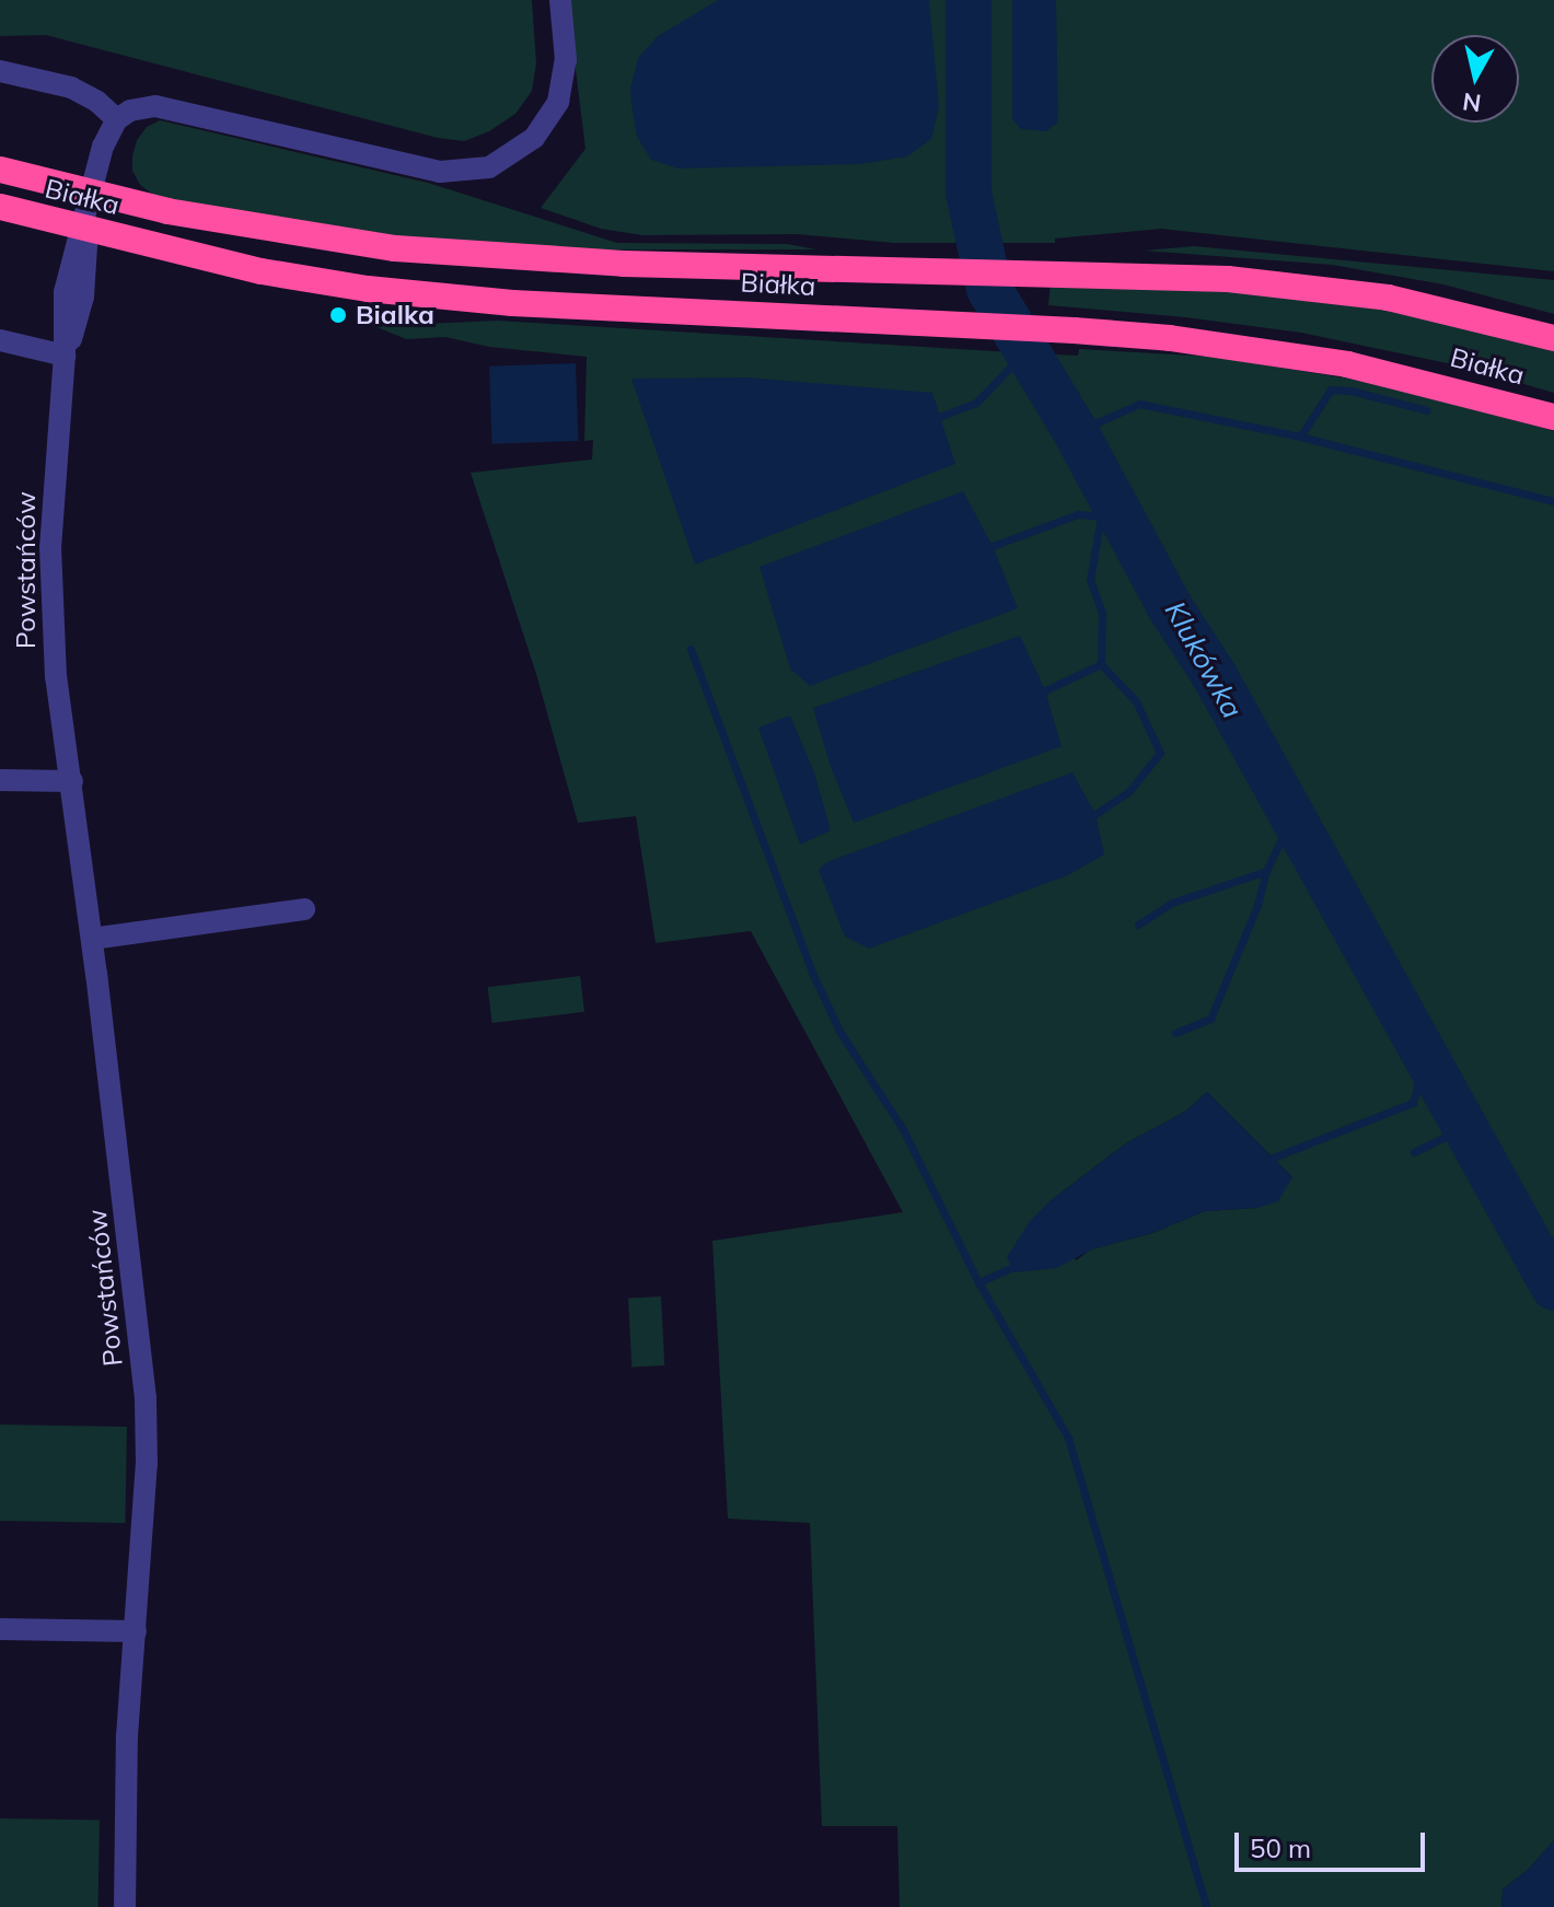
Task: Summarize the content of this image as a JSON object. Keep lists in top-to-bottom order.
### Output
{
  "streets": {
    "highway": ["Białka"],
    "street": ["Powstańców"]
  },
  "crossings": [
    ["Białka", "Powstańców"]
  ],
  "water": ["Klukówka"],
  "places": ["Bialka"],
  "scale_bar": "50 m",
  "north": "bottom"
}
